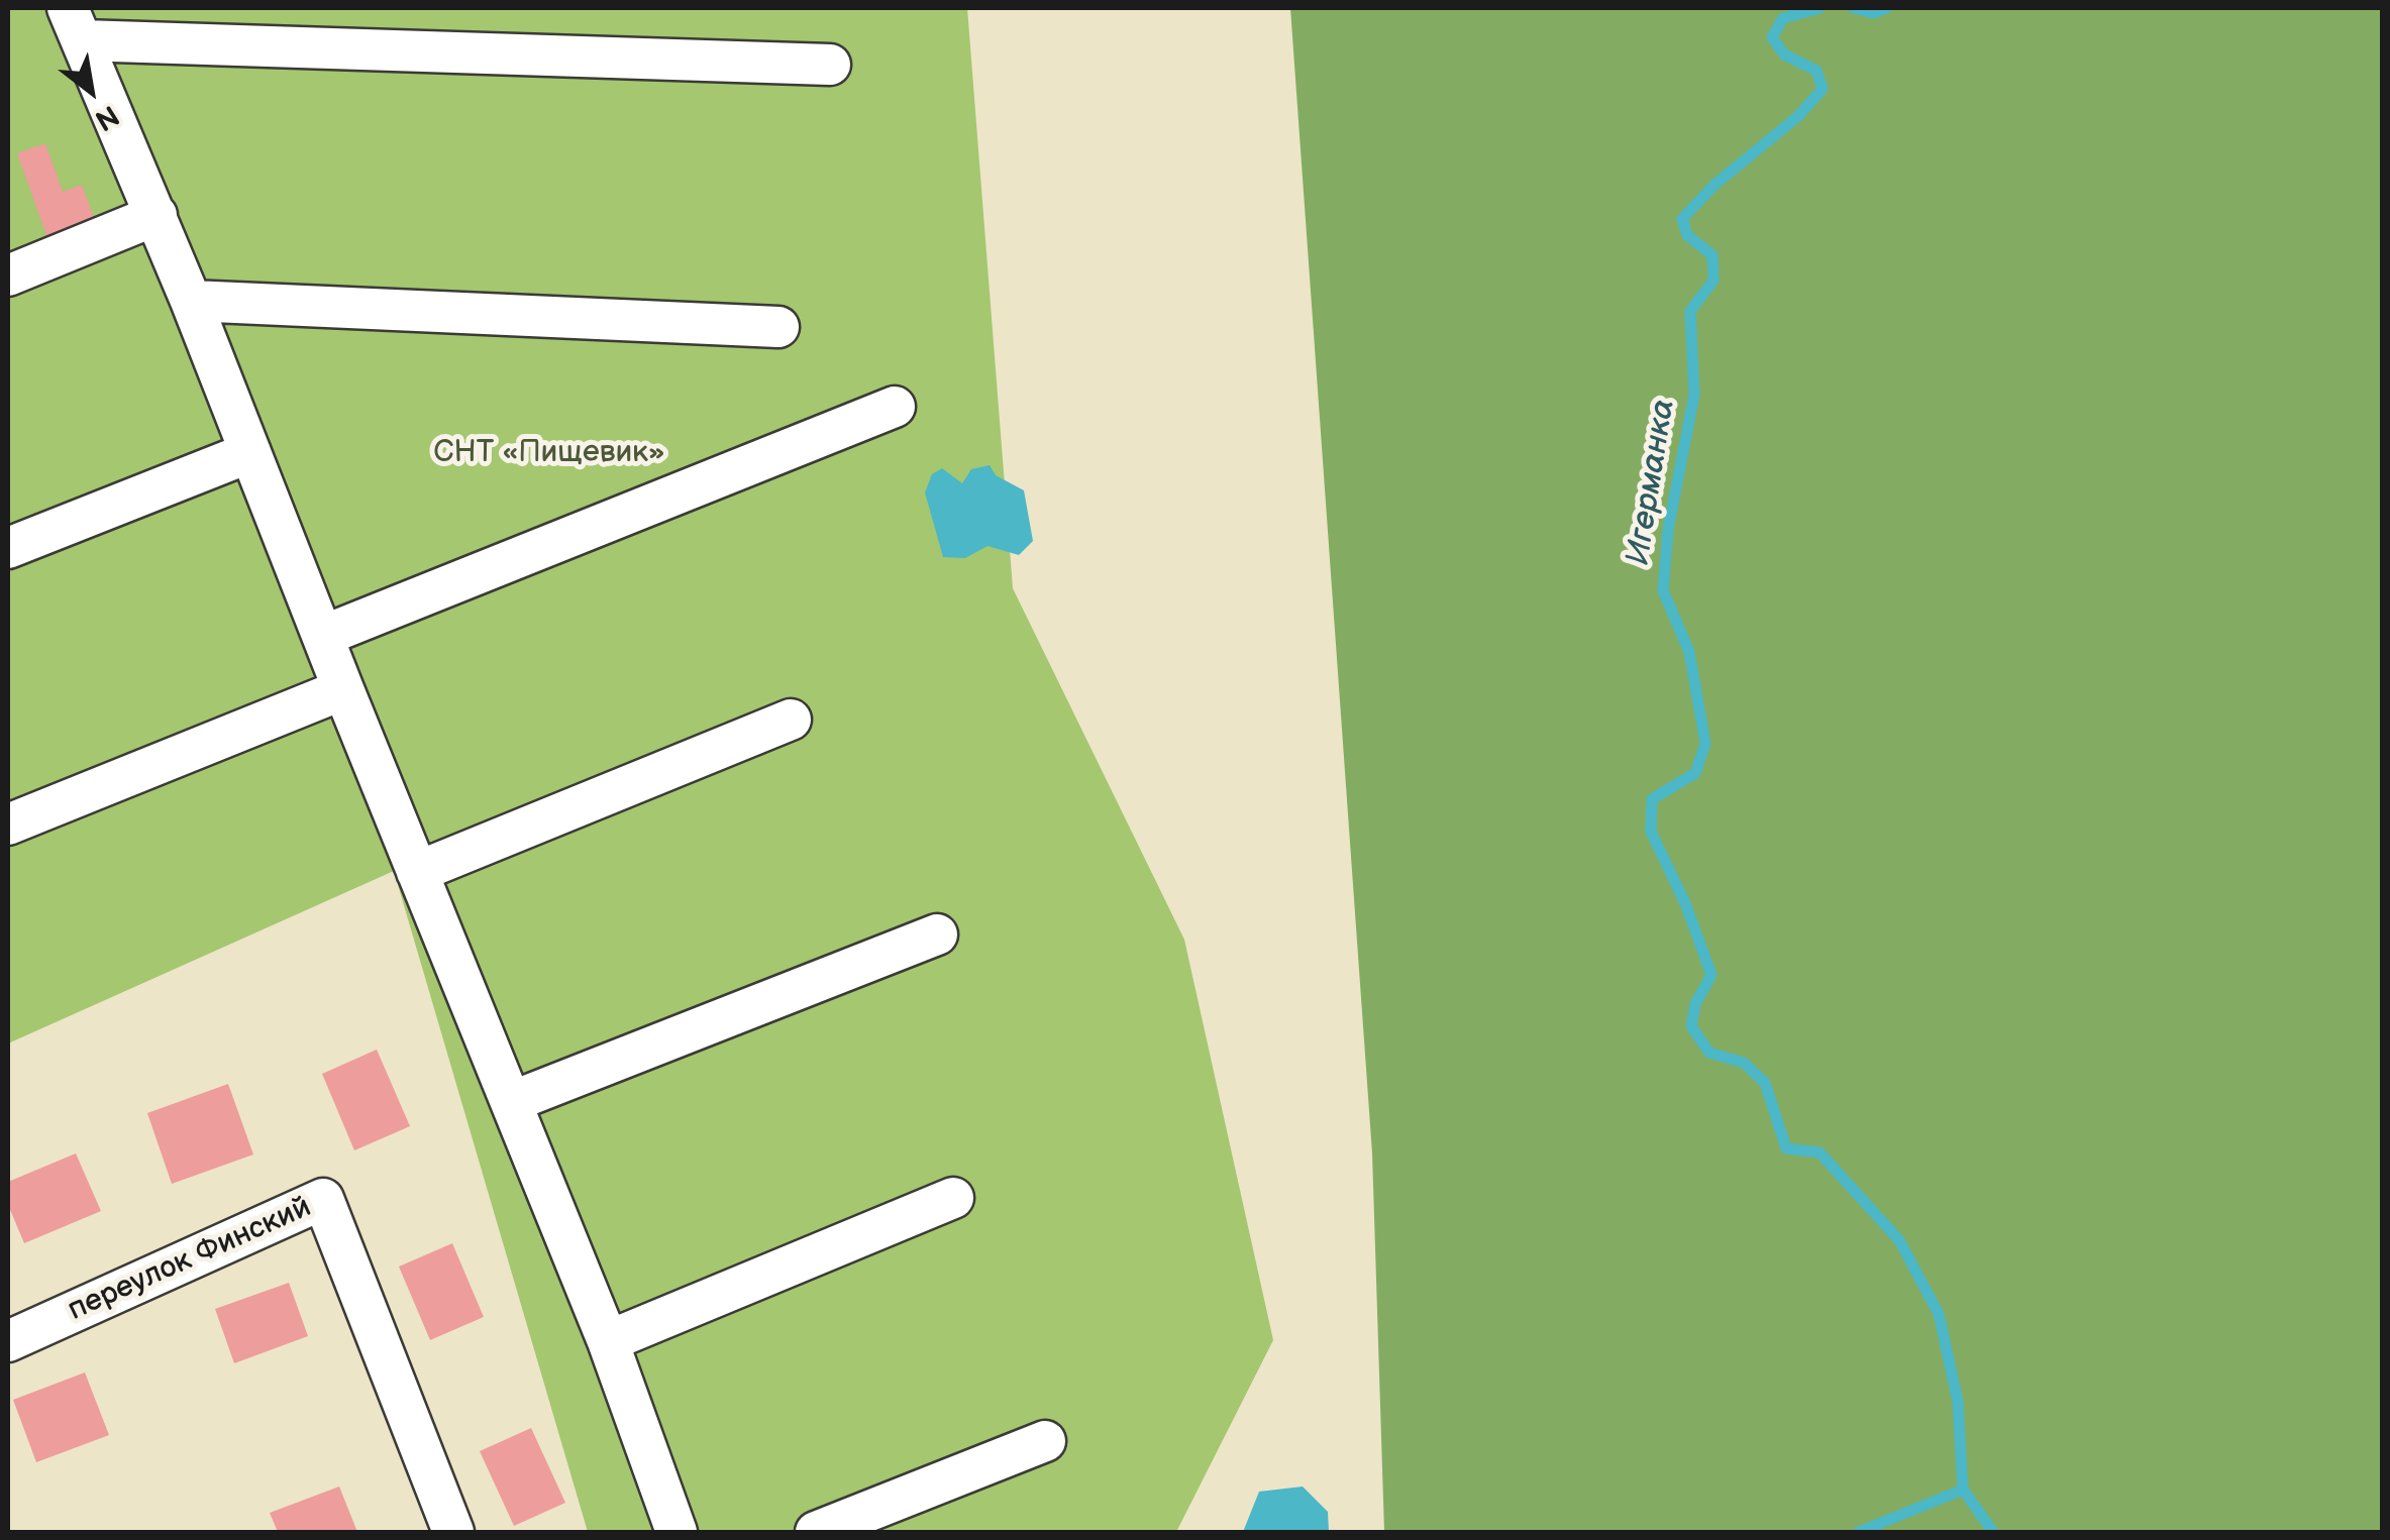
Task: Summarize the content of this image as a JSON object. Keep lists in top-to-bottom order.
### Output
{
  "streets": {
    "street": ["переулок Финский"]
  },
  "water": ["Игерманка"],
  "parks": ["СНТ «Пищевик»"],
  "north": "bottom right"
}
